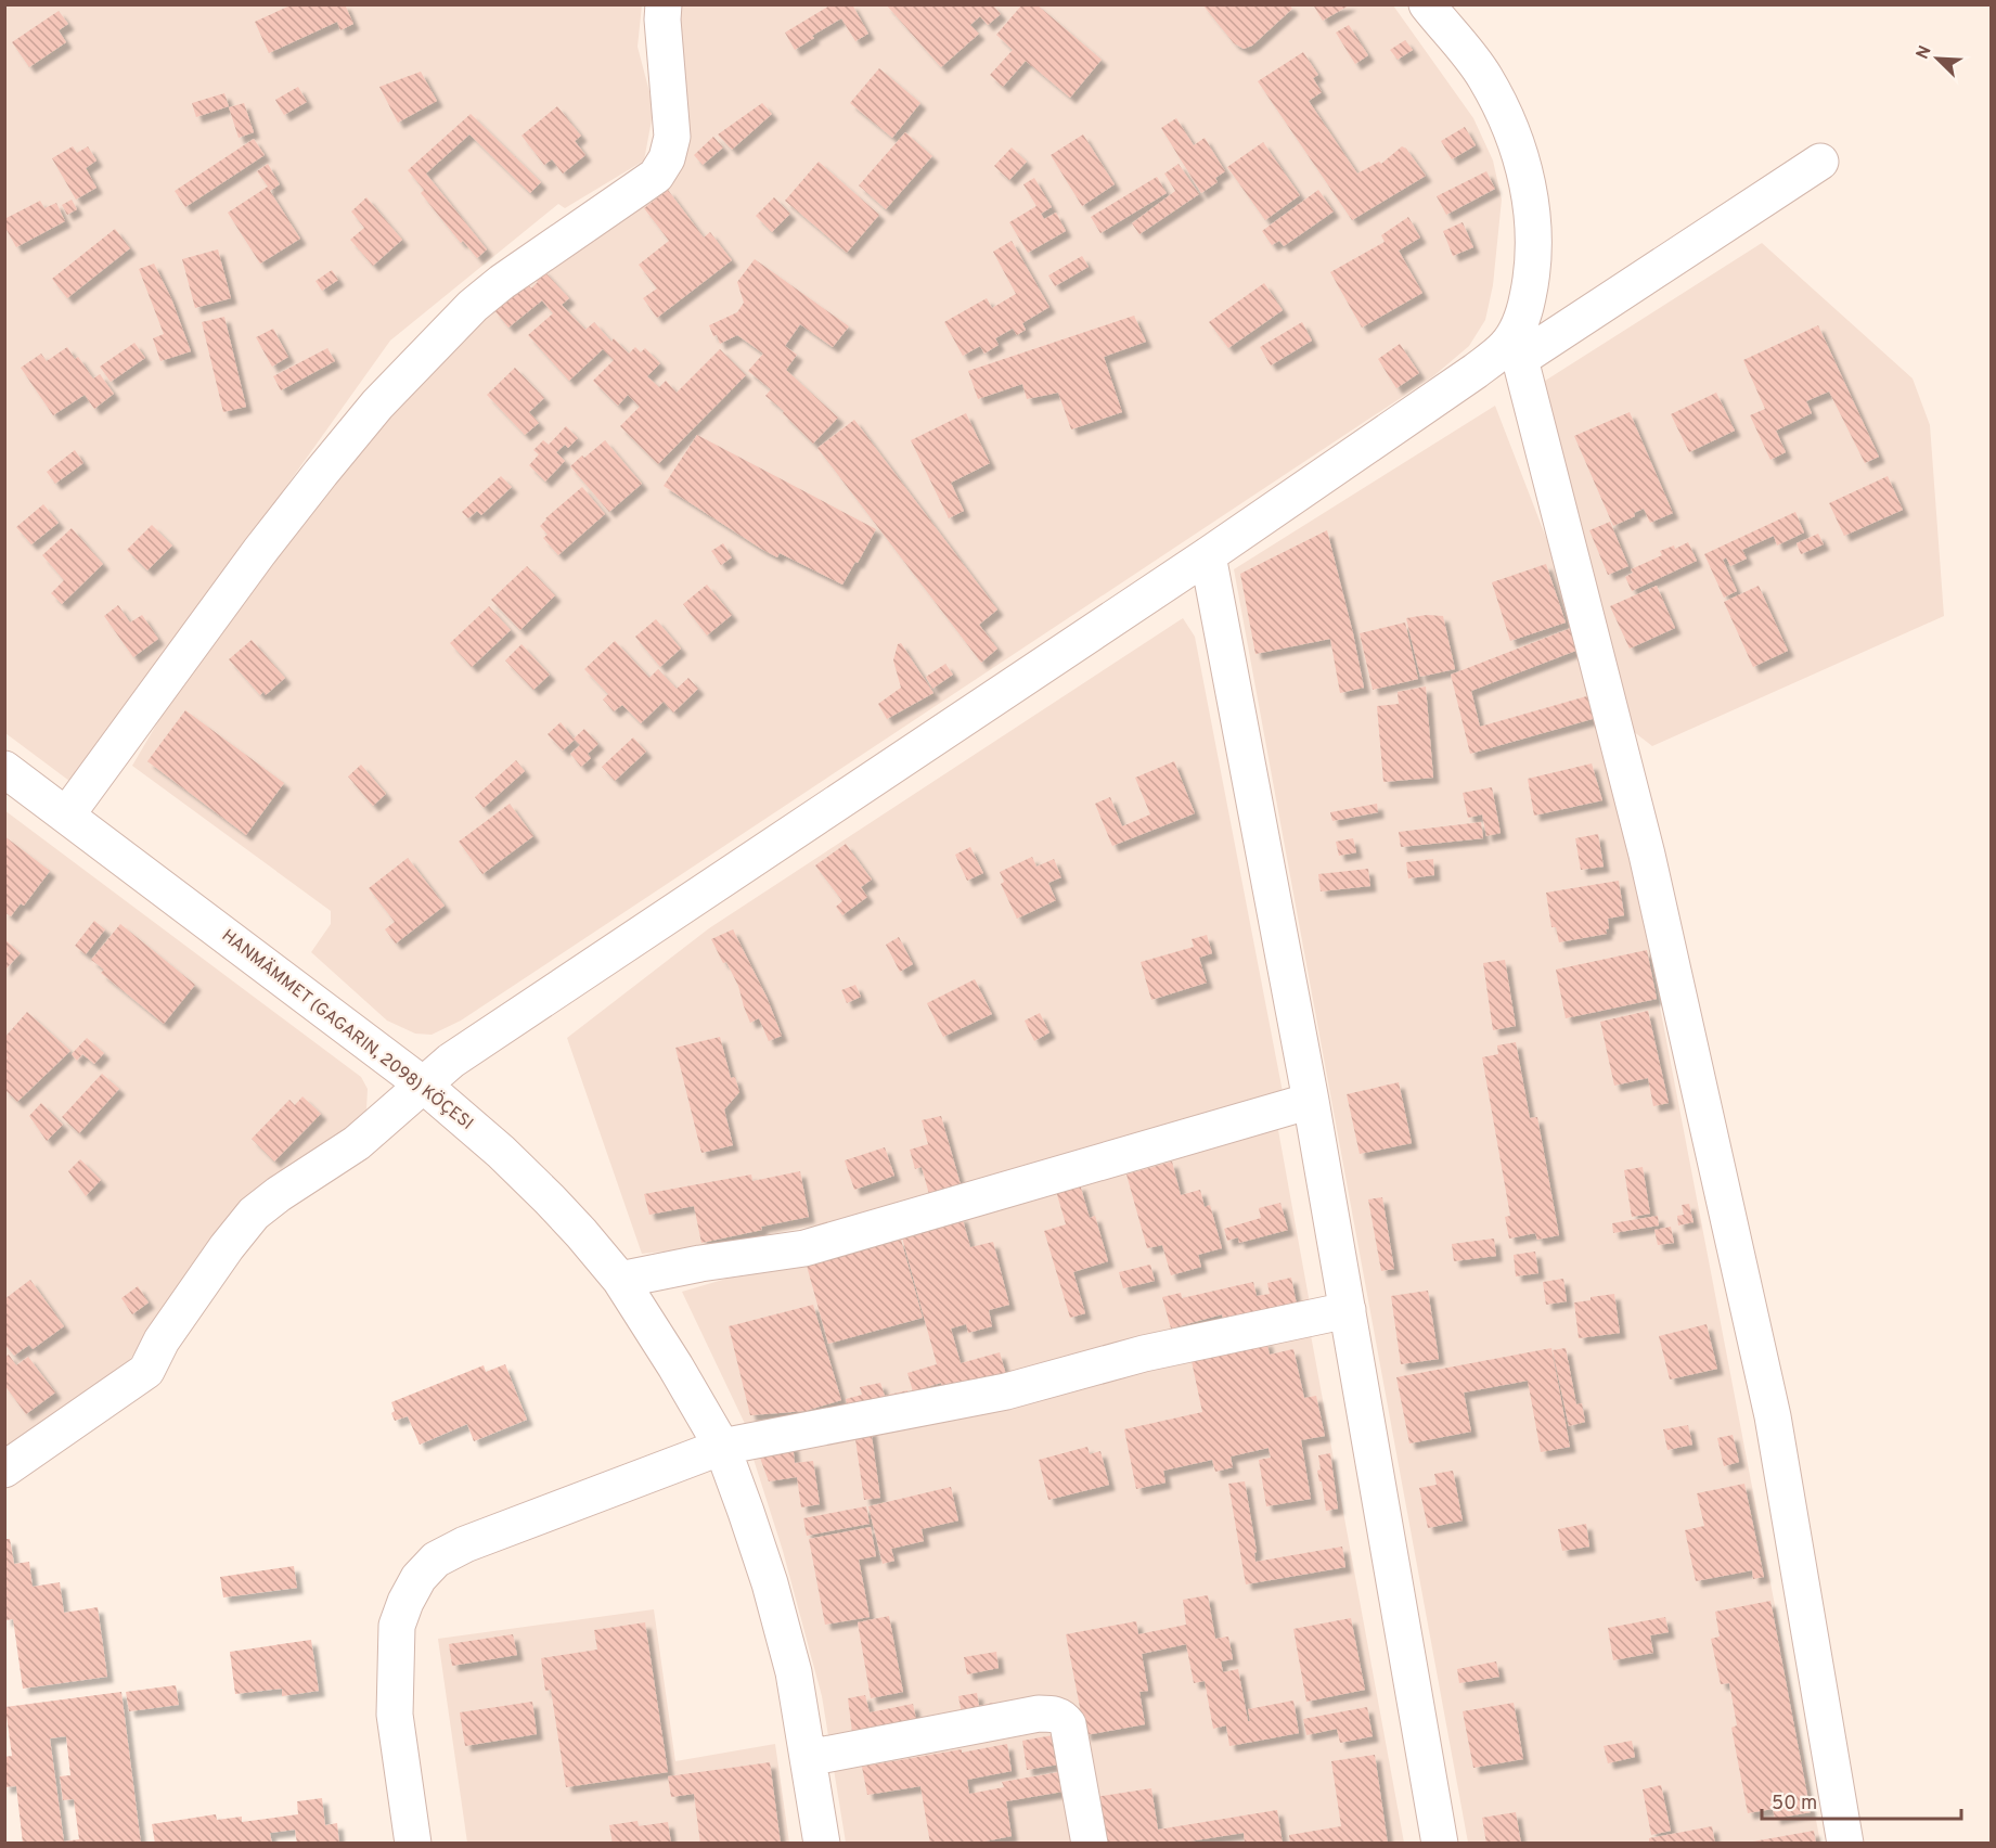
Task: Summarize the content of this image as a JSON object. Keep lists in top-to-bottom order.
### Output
{
  "streets": {
    "street": ["HANMÄMMET (GAGARIN, 2098) KÖÇESI"]
  },
  "scale_bar": "50 m",
  "north": "top left"
}
